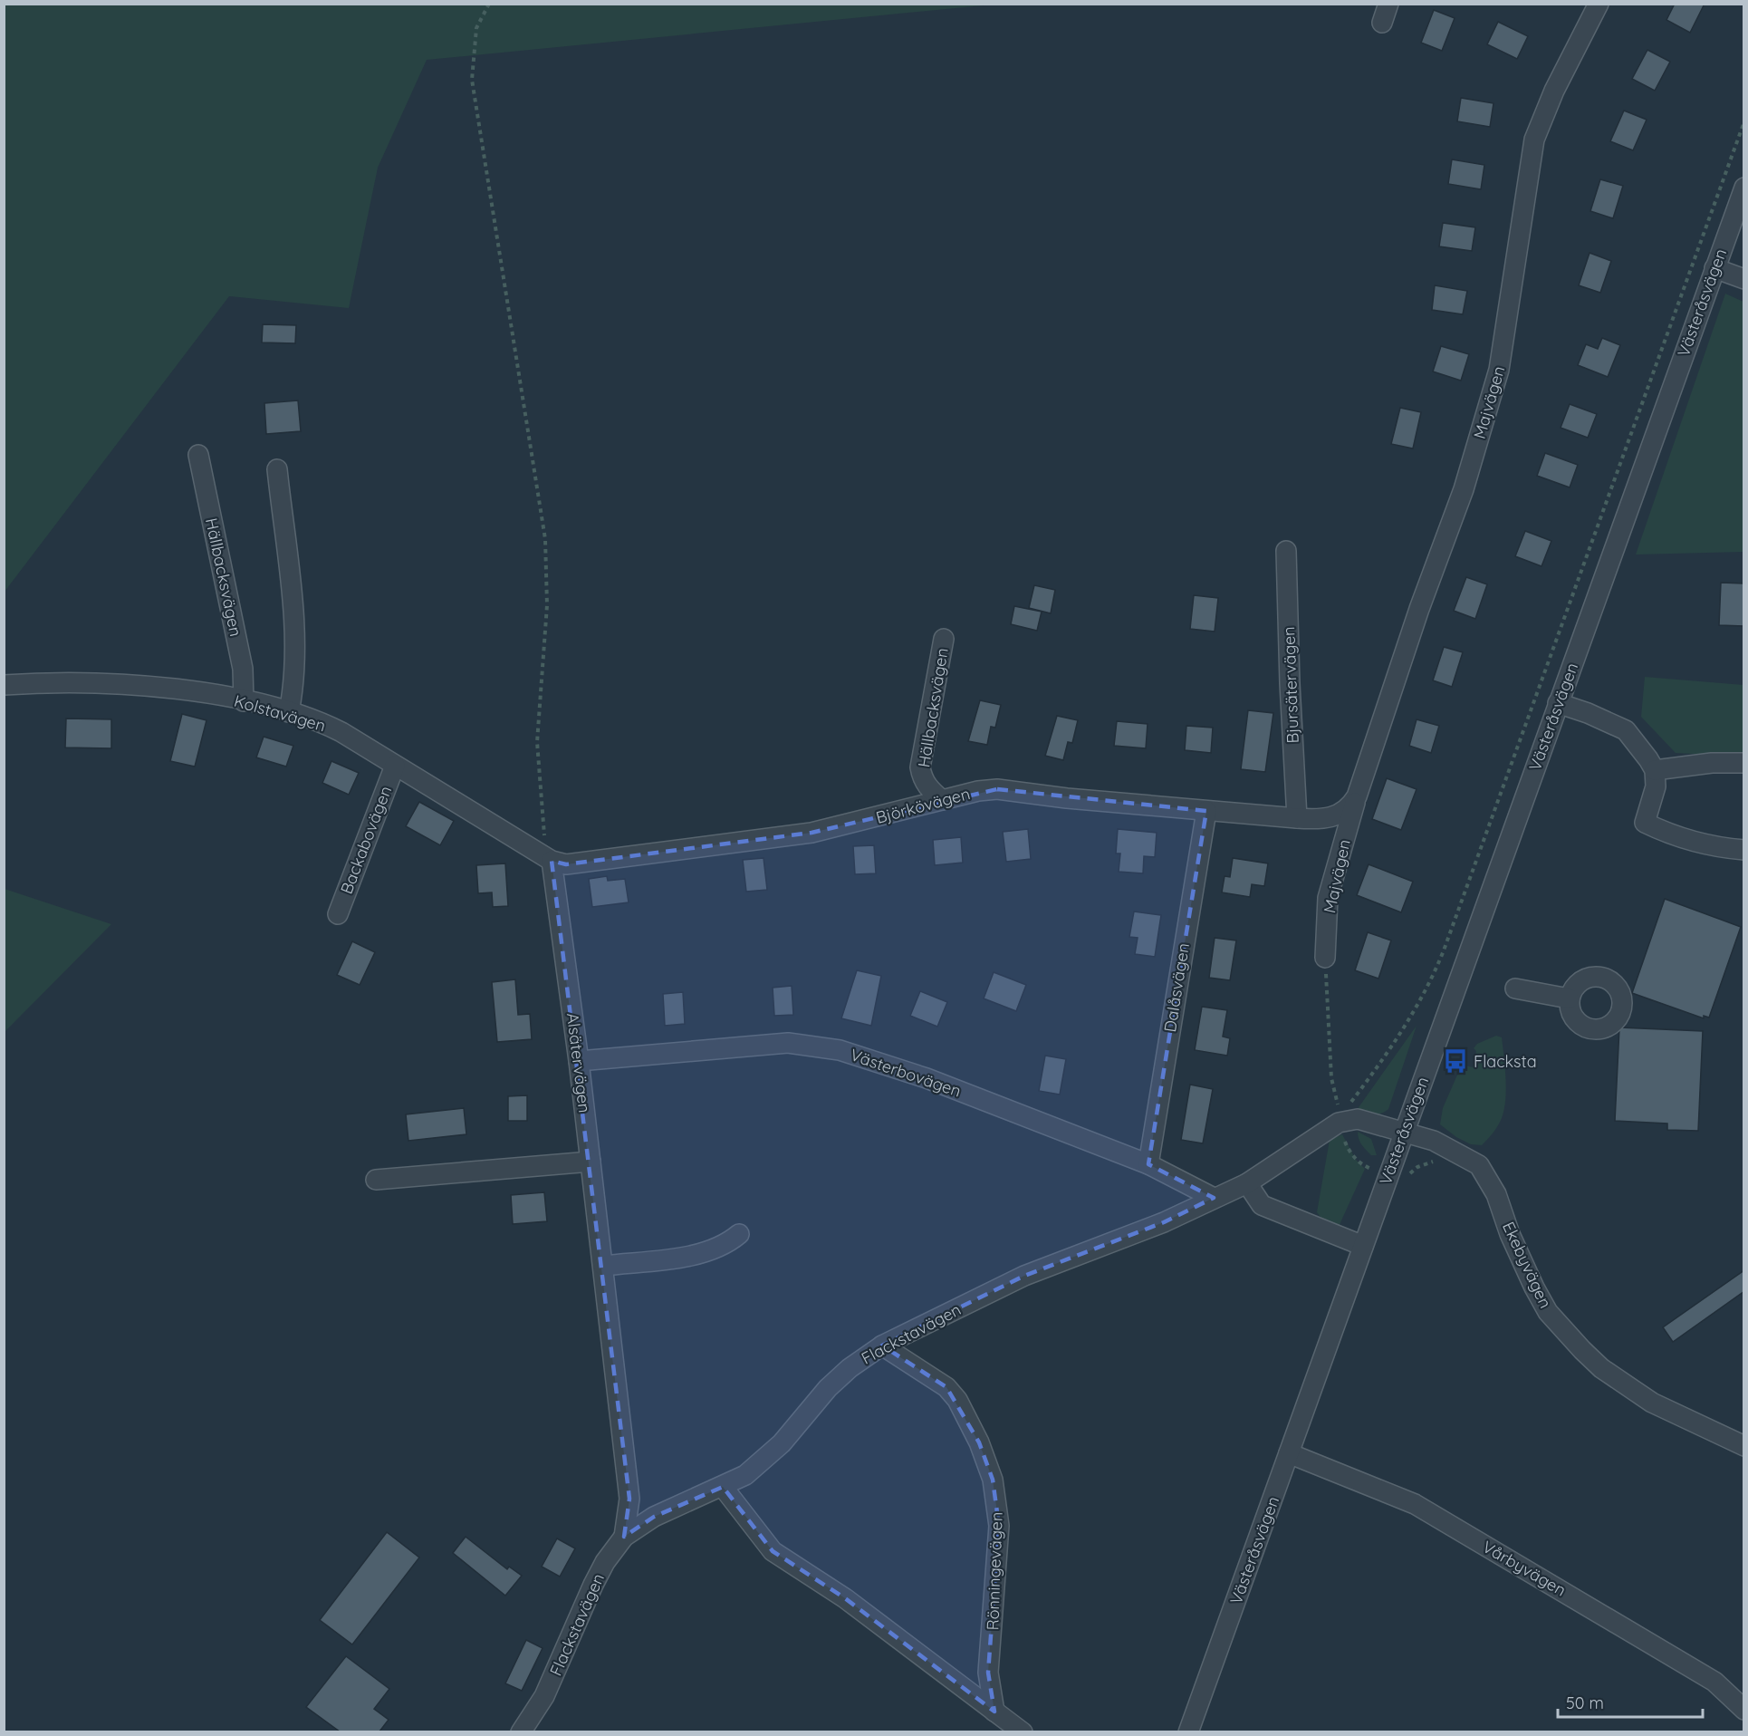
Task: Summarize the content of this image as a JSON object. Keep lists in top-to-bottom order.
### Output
{
  "streets": {
    "street": [
      "Västeråsvägen",
      "Majvägen",
      "Hällbacksvägen",
      "Bjursätervägen",
      "Kolstavägen",
      "Björkövägen",
      "Backabovägen",
      "Dalåsvägen",
      "Alsätervägen",
      "Västerbovägen",
      "Ekebyvägen",
      "Flackstavägen",
      "Vårbyvägen",
      "Rönningevägen"
    ]
  },
  "crossings": [
    ["Västeråsvägen", "Ekebyvägen"],
    ["Västeråsvägen", "Vårbyvägen"],
    ["Majvägen", "Bjursätervägen"],
    ["Majvägen", "Björkövägen"],
    ["Hällbacksvägen", "Kolstavägen"],
    ["Hällbacksvägen", "Björkövägen"],
    ["Bjursätervägen", "Björkövägen"],
    ["Kolstavägen", "Björkövägen"],
    ["Kolstavägen", "Backabovägen"],
    ["Kolstavägen", "Alsätervägen"],
    ["Björkövägen", "Dalåsvägen"],
    ["Björkövägen", "Alsätervägen"],
    ["Dalåsvägen", "Västerbovägen"],
    ["Alsätervägen", "Västerbovägen"],
    ["Alsätervägen", "Flackstavägen"],
    ["Västerbovägen", "Flackstavägen"],
    ["Flackstavägen", "Rönningevägen"]
  ],
  "places": {
    "bus stop": ["Flacksta"]
  },
  "scale_bar": "50 m"
}
